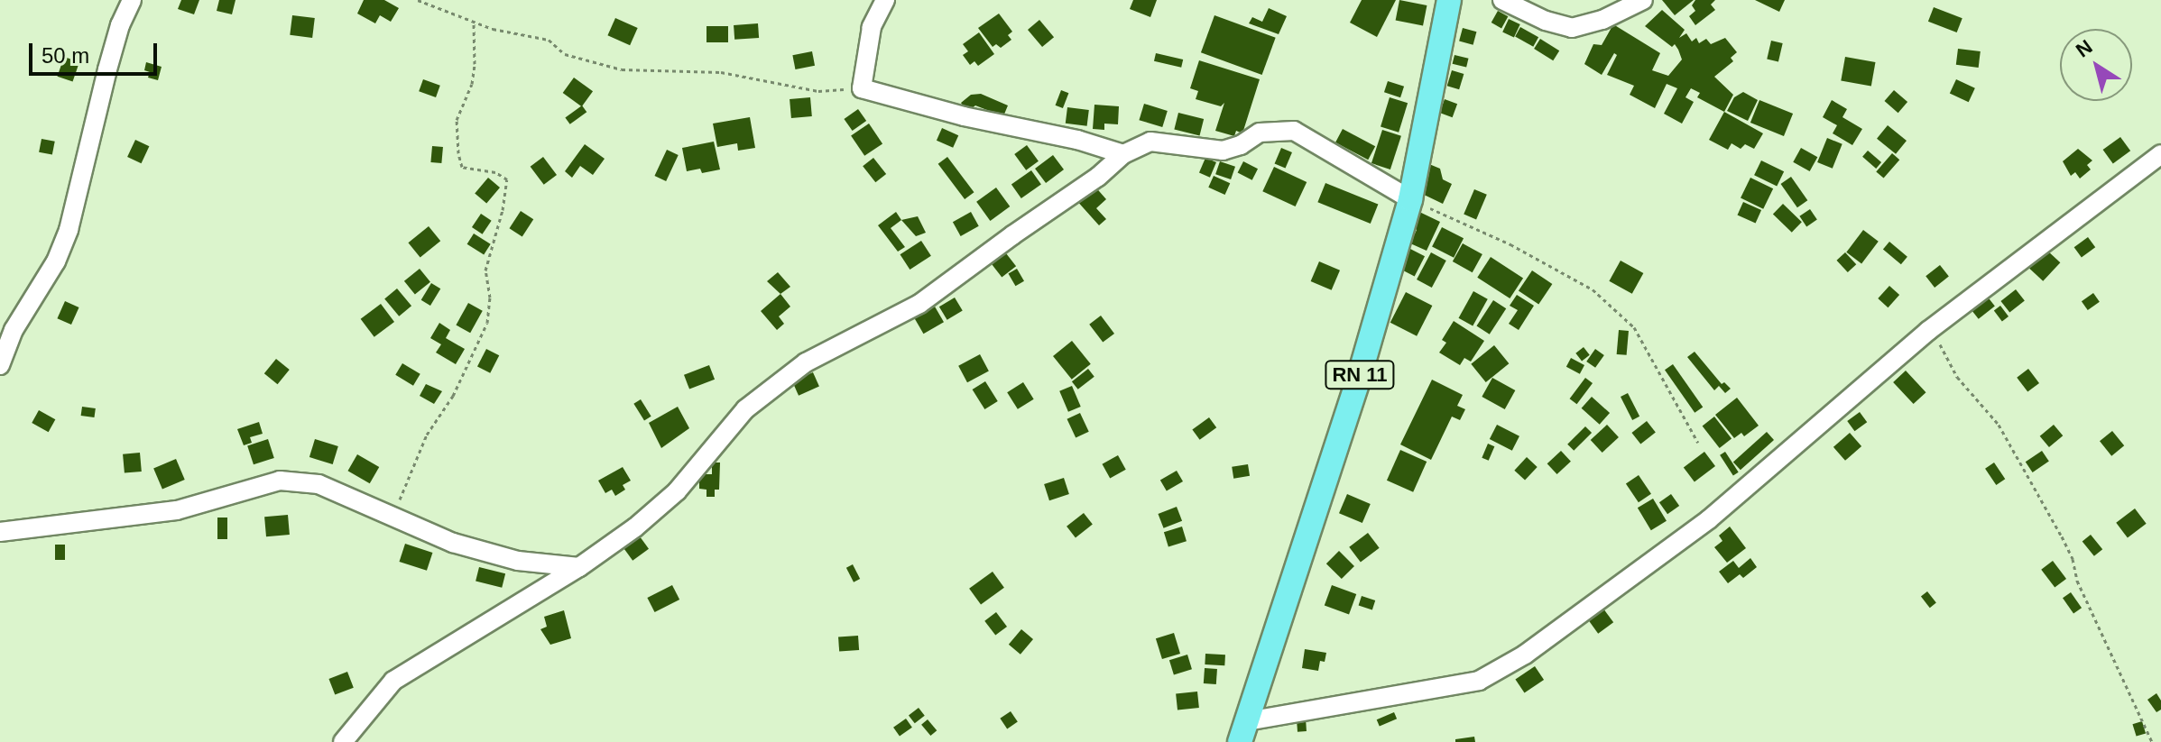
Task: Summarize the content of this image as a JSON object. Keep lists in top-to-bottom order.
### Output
{
  "streets": {
    "main road": ["RN 11"]
  },
  "scale_bar": "50 m",
  "north": "top left"
}
